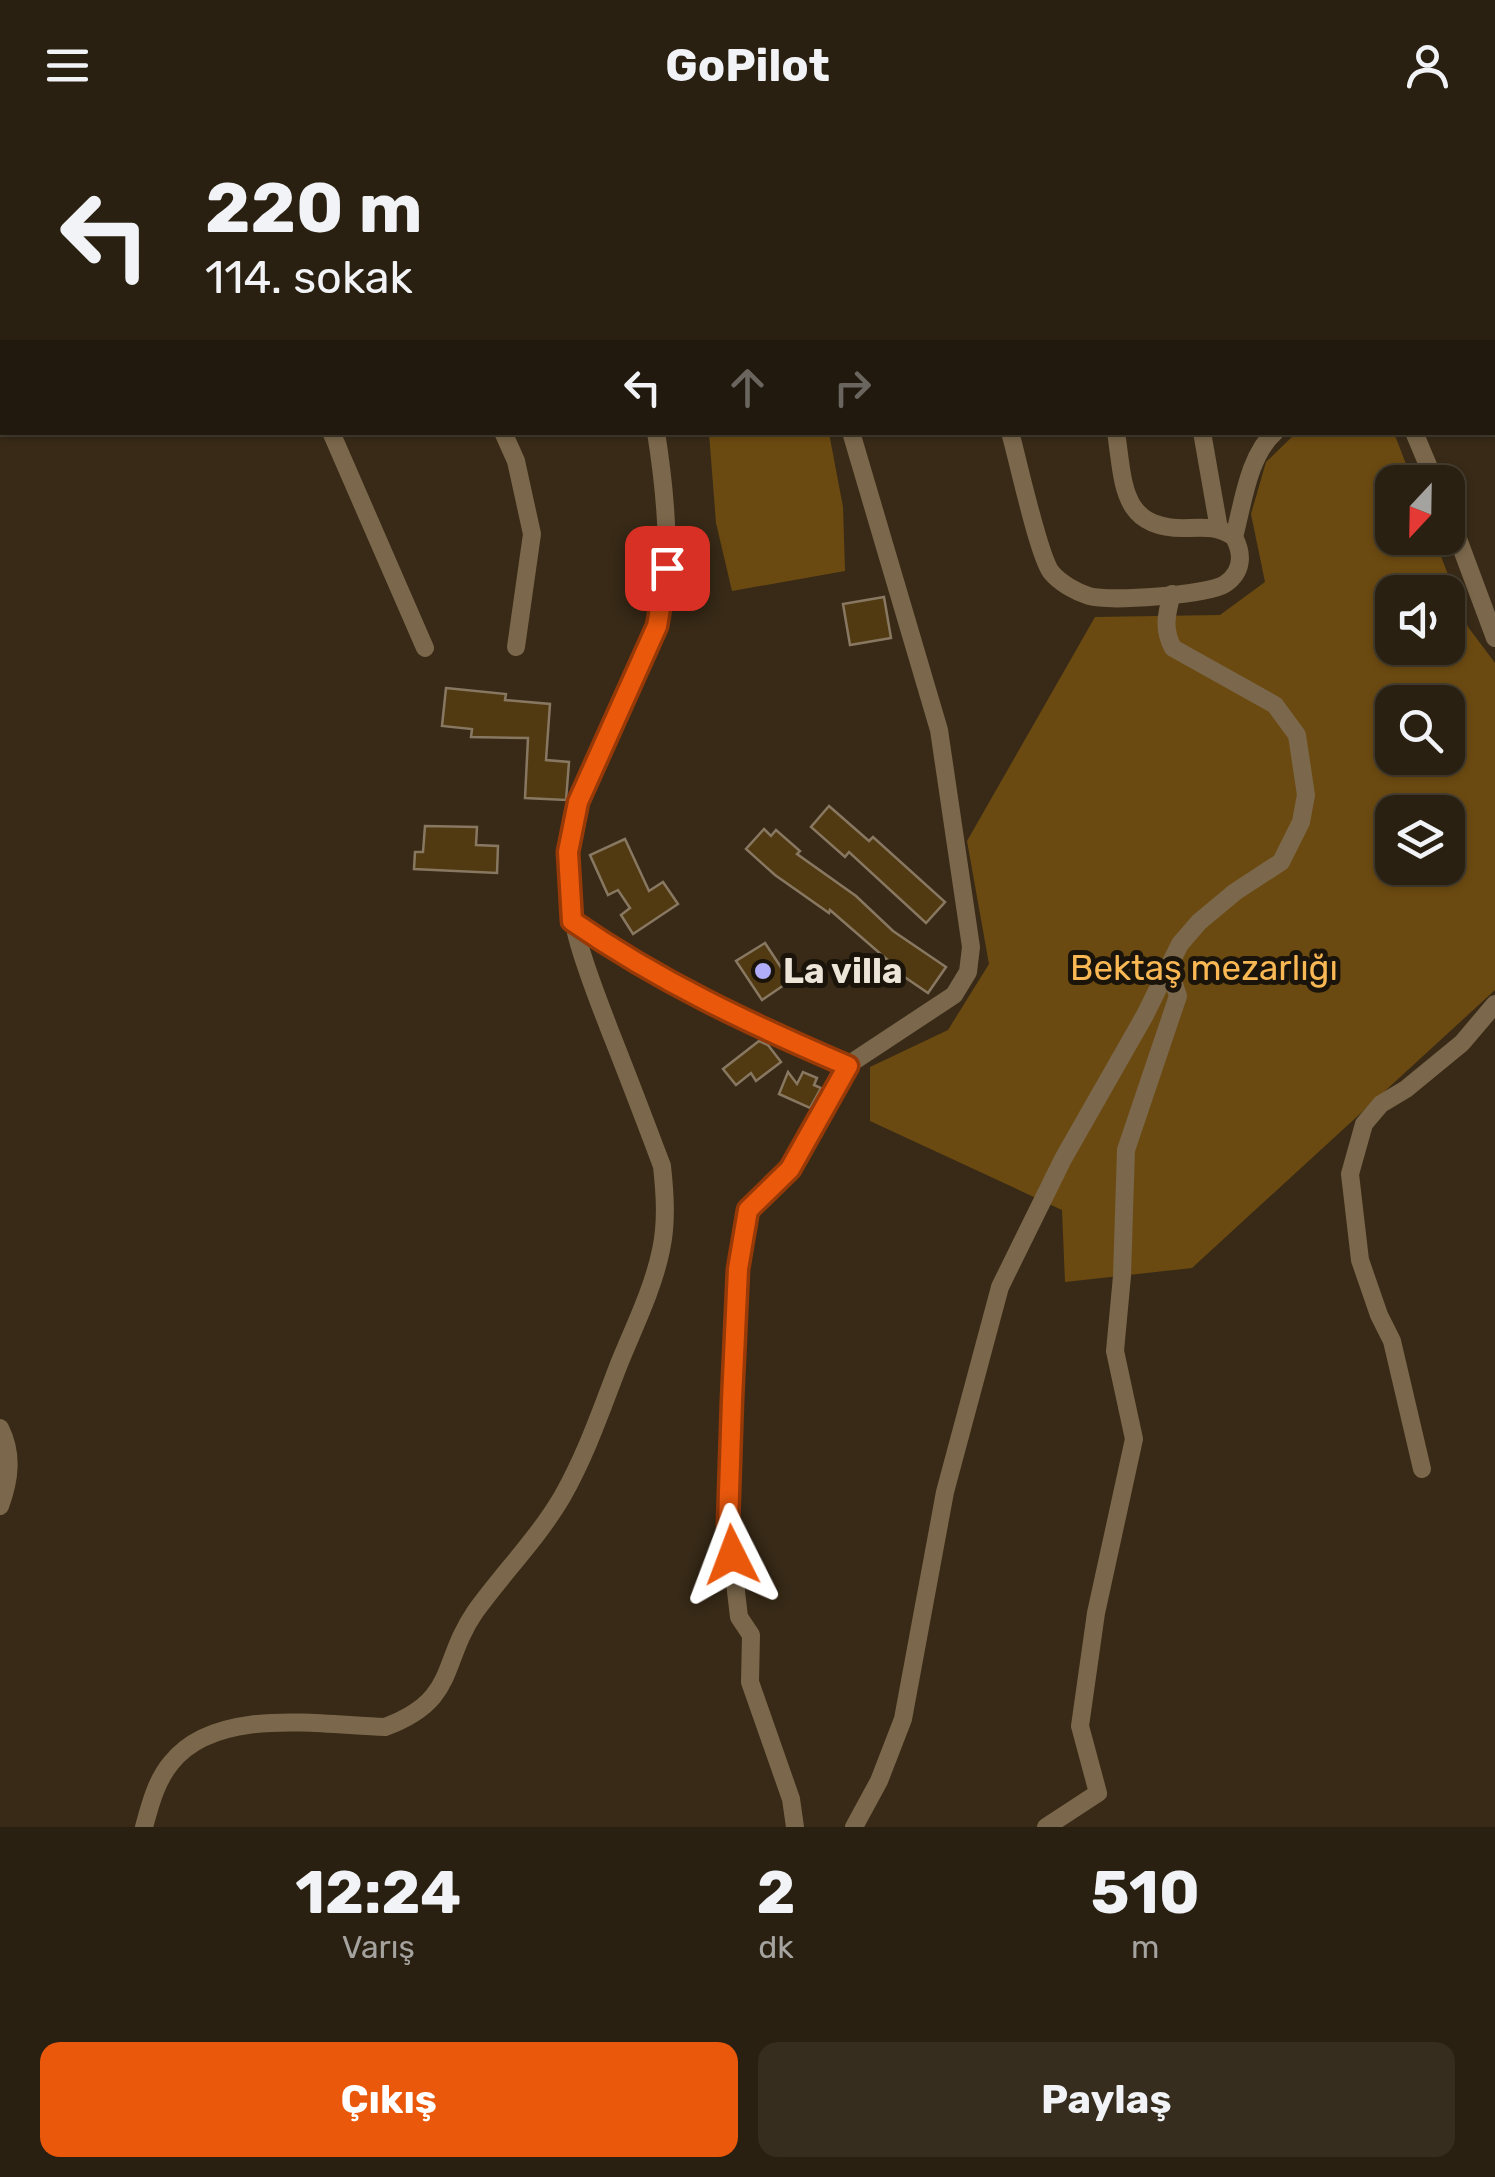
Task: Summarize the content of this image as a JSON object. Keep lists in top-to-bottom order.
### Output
{
  "parks": ["Bektaş mezarlığı"],
  "places": ["La villa"],
  "north": "bottom",
  "page": {
    "header": "GoPilot",
    "turn": ["220 m", "114. sokak"],
    "eta": [
      "12:24",
      "Varış",
      "2",
      "dk",
      "510",
      "m"
    ],
    "buttons": ["Çıkış", "Paylaş"]
  }
}
